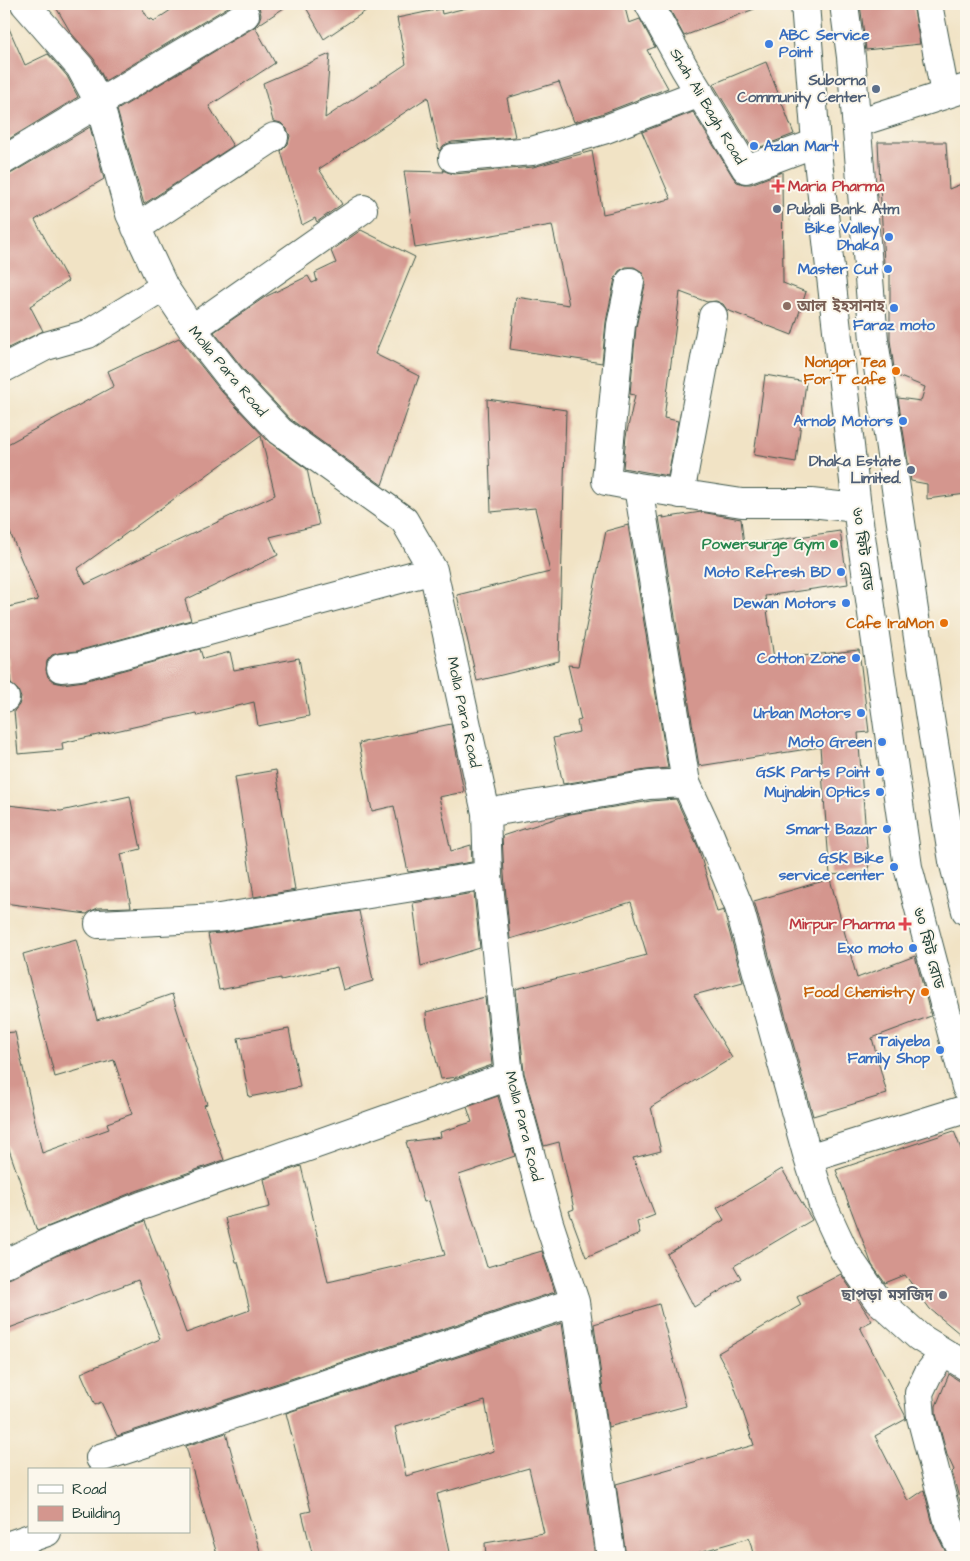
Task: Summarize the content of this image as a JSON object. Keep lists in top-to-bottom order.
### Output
{
  "streets": {
    "street": ["Shah Ali Bagh Road", "Molla Para Road", "৬০ ফিট রোড"]
  },
  "crossings": [
    ["Shah Ali Bagh Road", "৬০ ফিট রোড"]
  ],
  "places": {
    "other": [
      "ABC Service Point",
      "Suborna Community Center",
      "Azlan Mart",
      "Pubali Bank Atm",
      "Bike Valley Dhaka",
      "Master Cut",
      "আল ইহসানাহ",
      "Faraz moto",
      "Nongor Tea For T cafe",
      "Arnob Motors",
      "Dhaka Estate Limited.",
      "Powersurge Gym",
      "Moto Refresh BD",
      "Dewan Motors",
      "Cafe IraMon",
      "Cotton Zone",
      "Urban Motors",
      "Moto Green",
      "GSK Parts Point",
      "Mujnabin Optics",
      "Smart Bazar",
      "GSK Bike service center",
      "Exo moto",
      "Food Chemistry",
      "Taiyeba Family Shop",
      "ছাপড়া মসজিদ"
    ],
    "health": ["Maria Pharma", "Mirpur Pharma"]
  },
  "legend": ["Road", "Building"]
}
